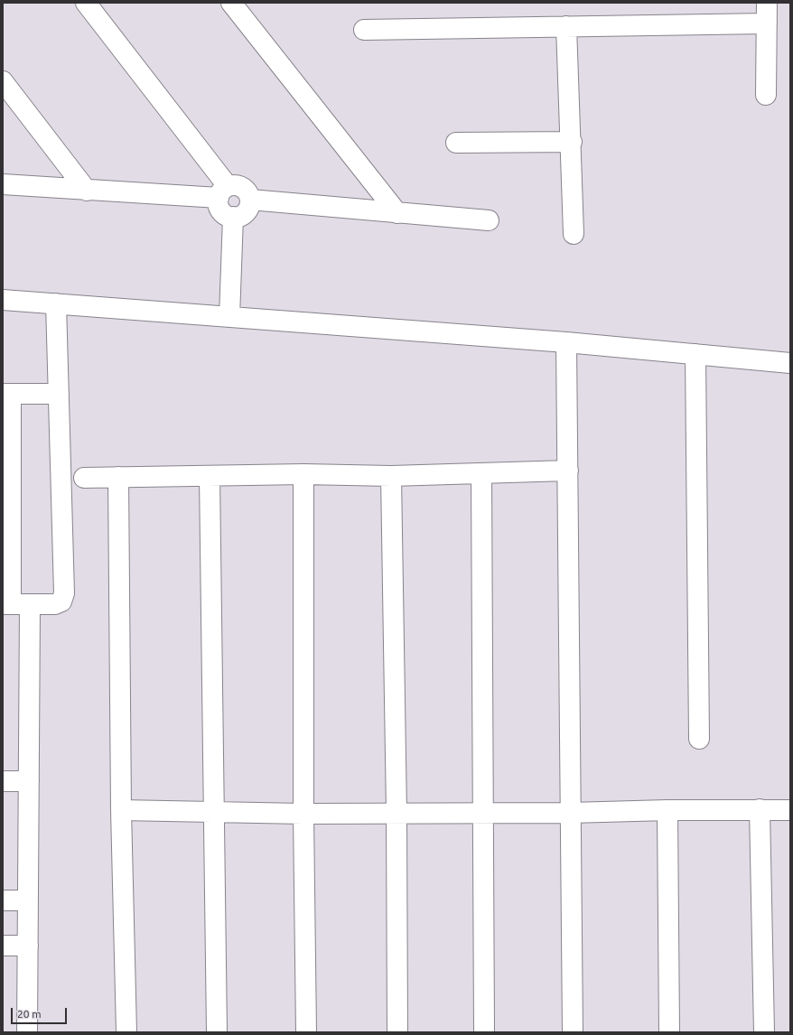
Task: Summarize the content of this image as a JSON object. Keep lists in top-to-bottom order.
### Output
{
  "scale_bar": "20 m"
}
